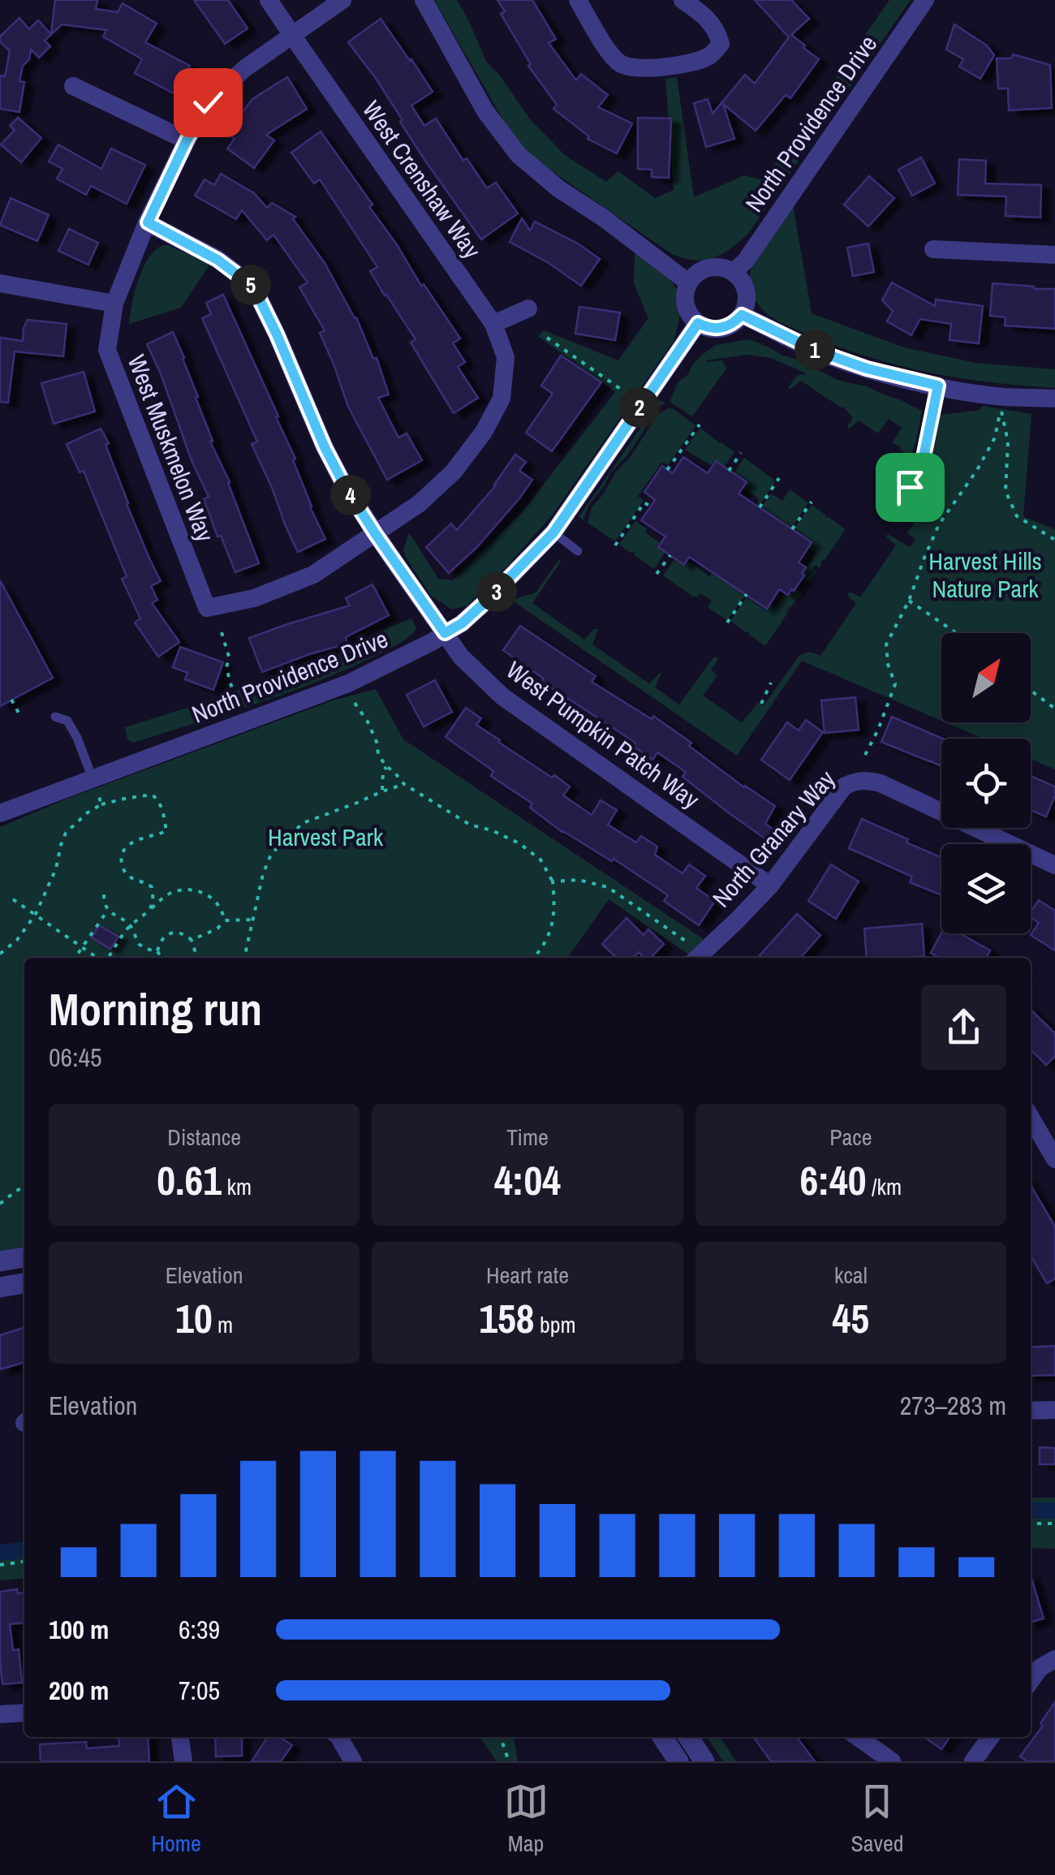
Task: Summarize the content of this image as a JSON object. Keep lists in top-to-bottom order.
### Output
{
  "streets": {
    "street": [
      "North Providence Drive",
      "West Crenshaw Way",
      "West Muskmelon Way",
      "West Pumpkin Patch Way",
      "North Granary Way"
    ]
  },
  "crossings": [
    ["North Providence Drive", "West Pumpkin Patch Way"],
    ["West Crenshaw Way", "West Muskmelon Way"],
    ["West Crenshaw Way", "West Pumpkin Patch Way"],
    ["West Muskmelon Way", "West Pumpkin Patch Way"],
    ["West Pumpkin Patch Way", "North Granary Way"]
  ],
  "parks": ["Harvest Hills Nature Park", "Harvest Park"],
  "north": "top right",
  "page": {
    "pins": [
      "5",
      "1",
      "2",
      "4",
      "3"
    ],
    "heading": ["Morning run", "06:45"],
    "stats": [
      ["Distance", "0.61 km"],
      ["Time", "4:04"],
      ["Pace", "6:40 /km"],
      ["Elevation", "10 m"],
      ["Heart rate", "158 bpm"],
      ["kcal", "45"]
    ],
    "chart": ["Elevation", "273–283 m"],
    "list": [
      {
        "name": "100 m",
        "note": "6:39"
      },
      {
        "name": "200 m",
        "note": "7:05"
      }
    ],
    "tabs": ["Home", "Map", "Saved"]
  }
}
